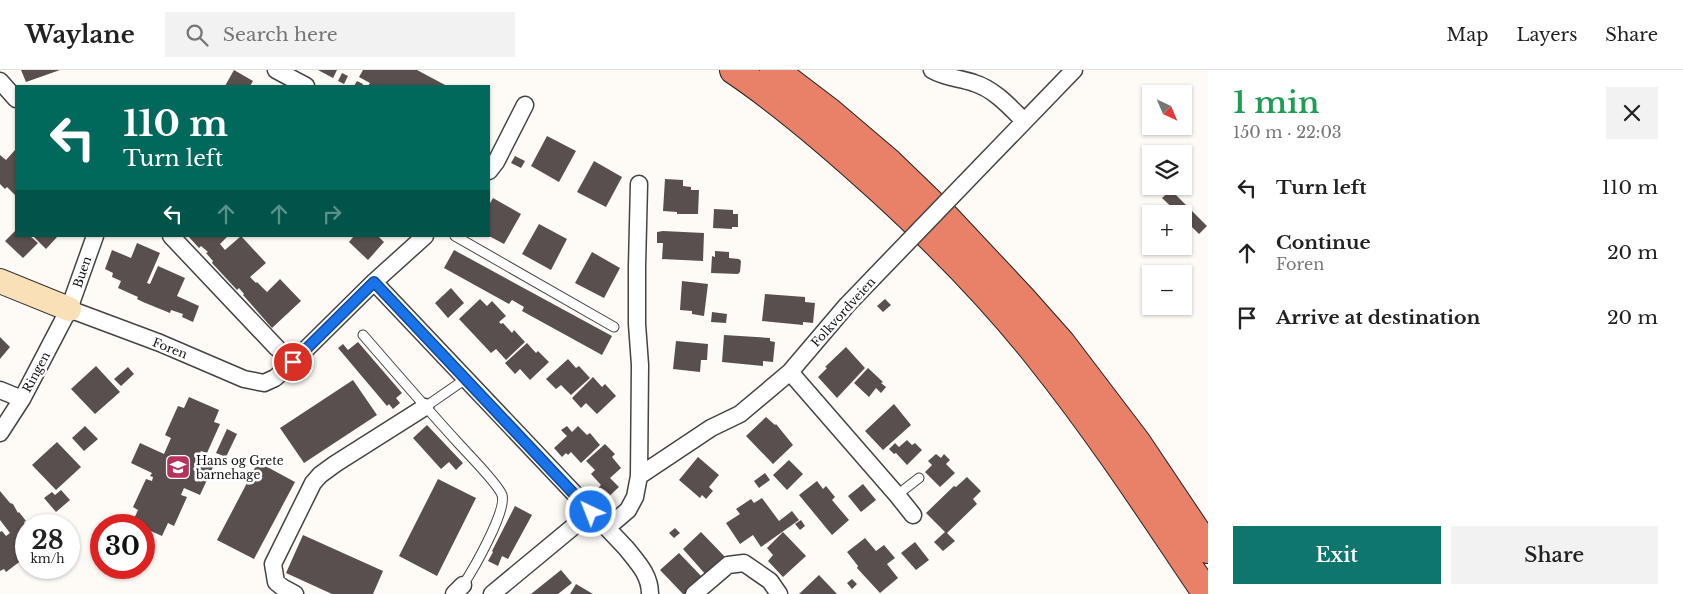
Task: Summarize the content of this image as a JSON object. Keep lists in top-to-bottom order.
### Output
{
  "streets": {
    "street": [
      "Buen",
      "Folkvordveien",
      "Foren",
      "Ringen"
    ]
  },
  "crossings": [
    ["Buen", "Foren"],
    ["Buen", "Ringen"],
    ["Foren", "Ringen"]
  ],
  "places": {
    "school or university": ["Hans og Grete barnehage"]
  },
  "north": "bottom right",
  "page": {
    "header": "Waylane",
    "search": "Search here",
    "nav": ["Map", "Layers", "Share"],
    "heading": ["1 min", "150 m · 22:03"],
    "map_buttons": ["+", "−"],
    "turn": ["110 m", "Turn left"],
    "list": [
      {
        "name": "Turn left",
        "value": "110 m"
      },
      {
        "name": "Continue",
        "note": "Foren",
        "value": "20 m"
      },
      {
        "name": "Arrive at destination",
        "value": "20 m"
      }
    ],
    "speed": "28 km/h",
    "limit": "30",
    "buttons": ["Exit", "Share"]
  }
}
